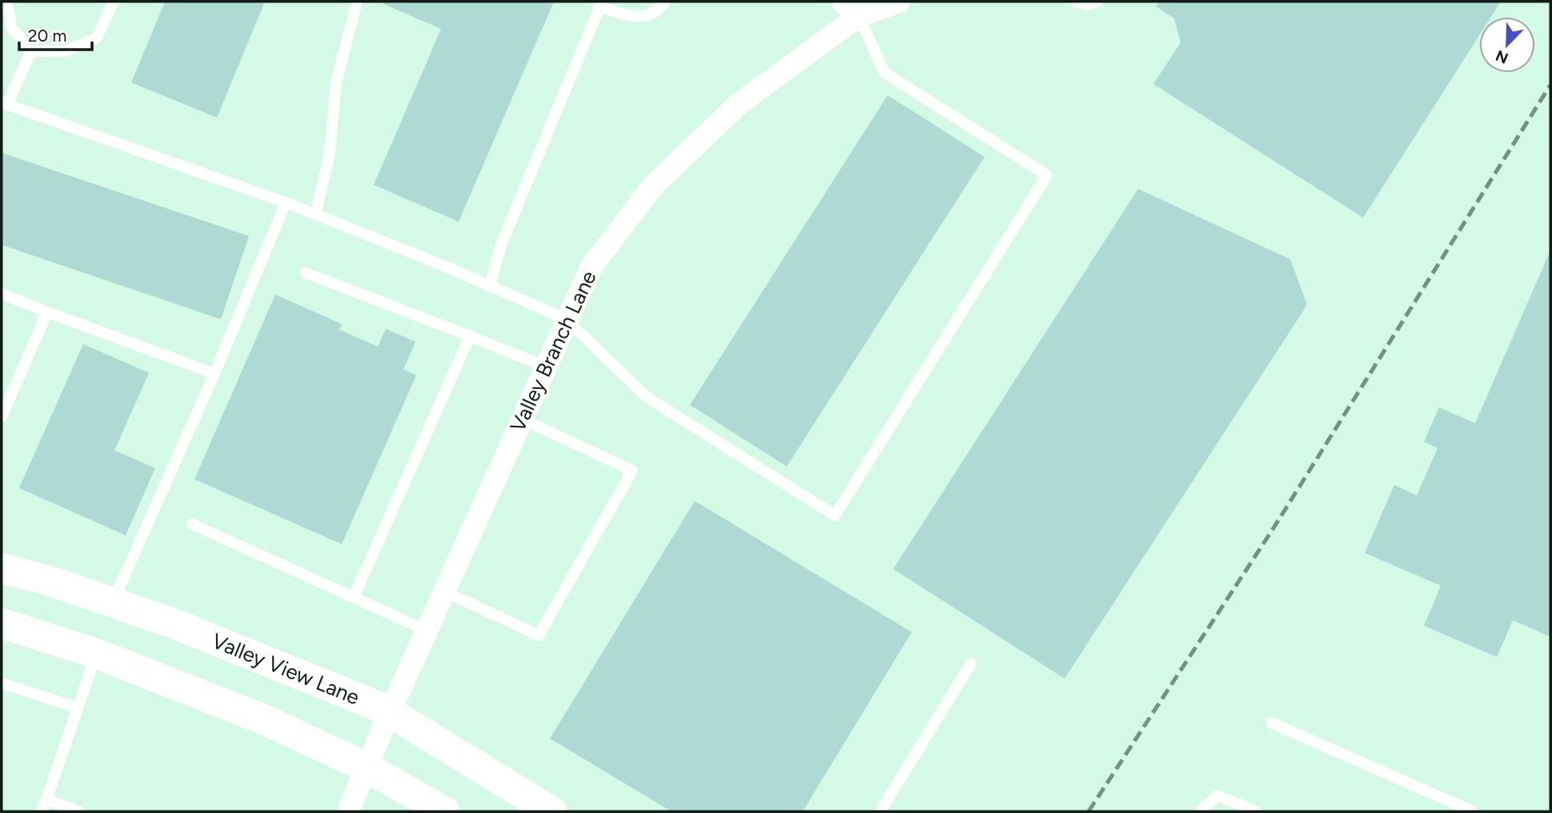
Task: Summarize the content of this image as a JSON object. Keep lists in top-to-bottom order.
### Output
{
  "streets": {
    "main road": ["Valley View Lane"],
    "street": ["Valley Branch Lane"]
  },
  "crossings": [
    ["Valley Branch Lane", "Valley View Lane"]
  ],
  "scale_bar": "20 m",
  "north": "bottom left"
}
